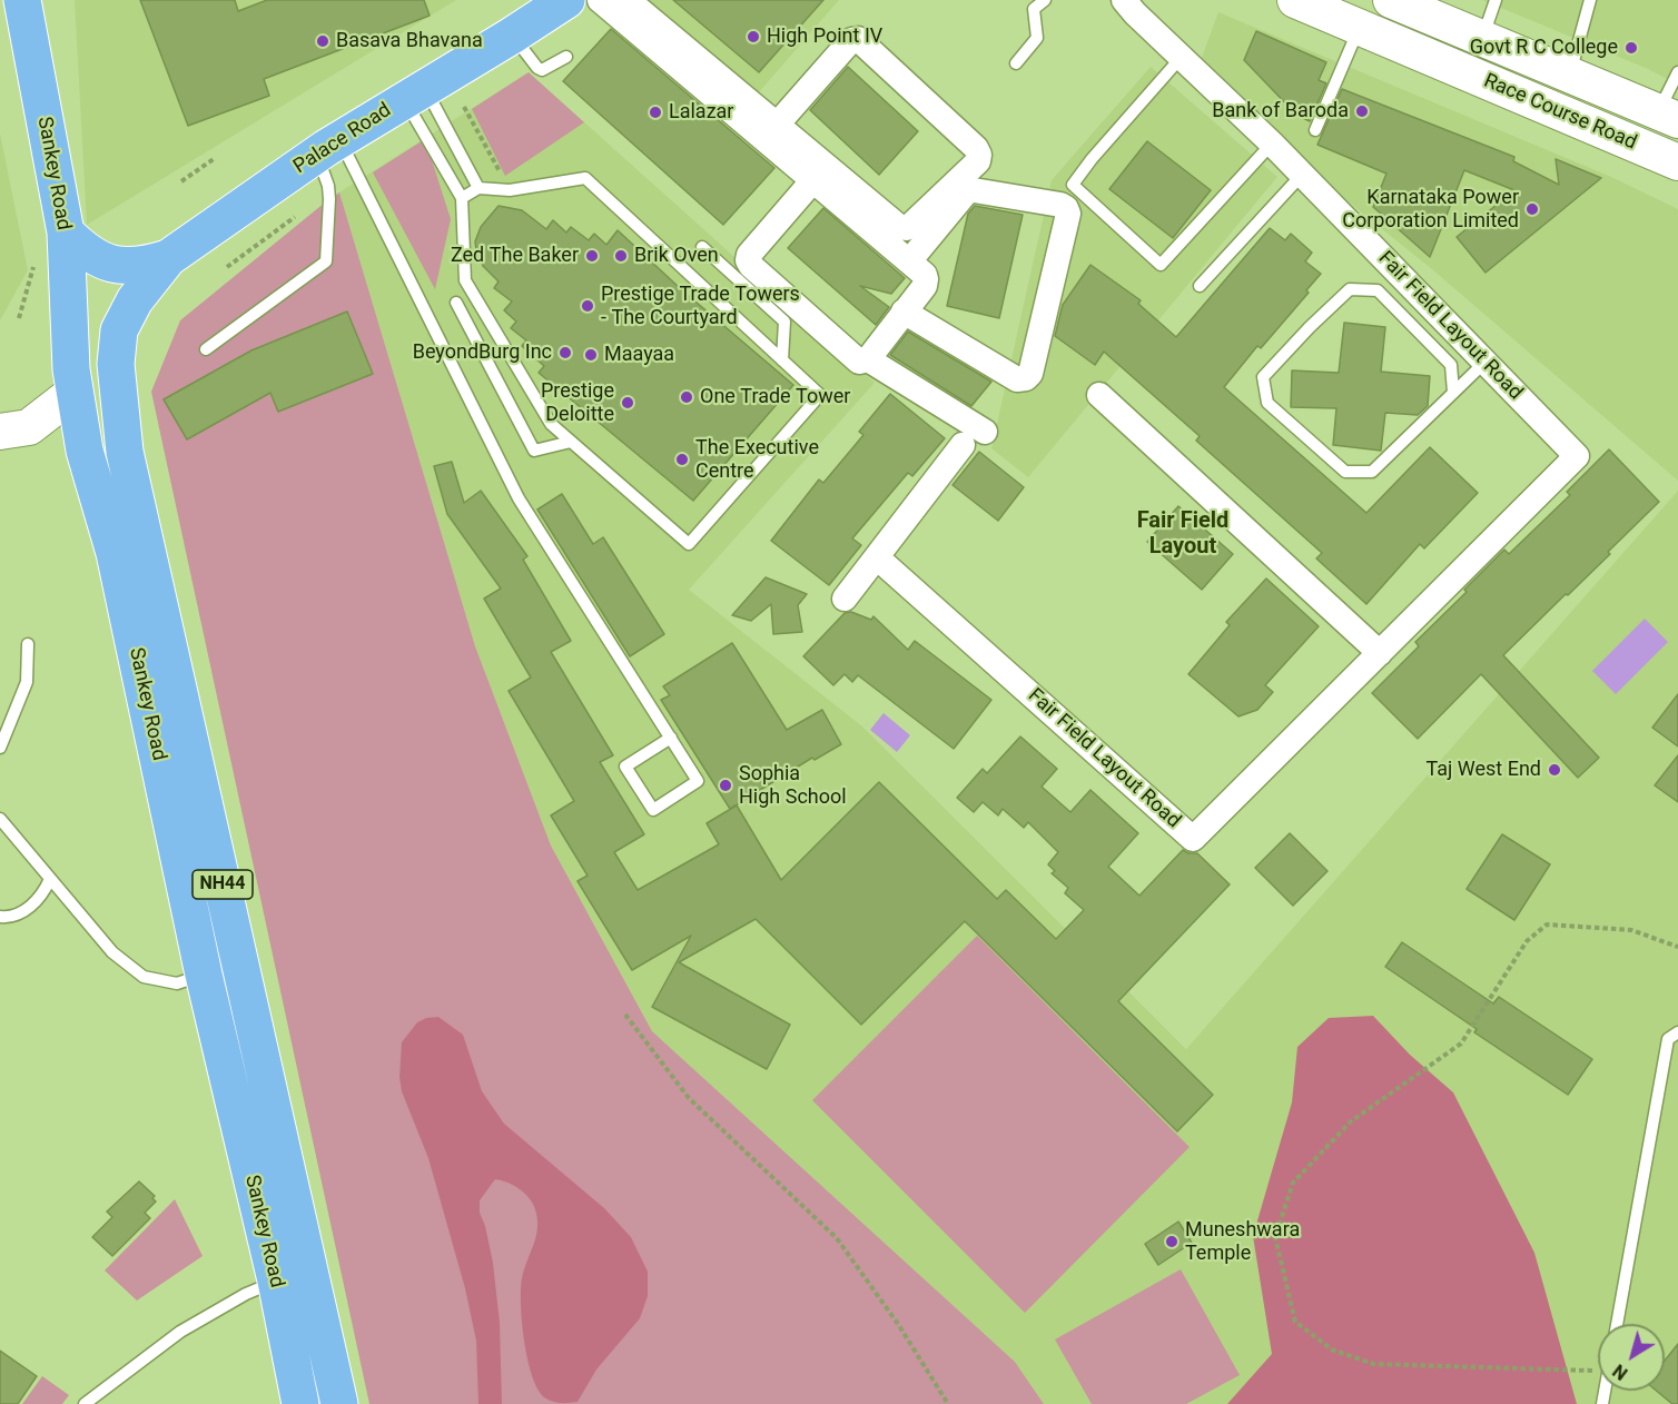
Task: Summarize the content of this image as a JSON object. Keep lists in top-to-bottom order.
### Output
{
  "streets": {
    "main road": [
      "Race Course Road",
      "Palace Road",
      "Sankey Road",
      "NH44"
    ],
    "street": ["Fair Field Layout Road"]
  },
  "crossings": [
    ["Palace Road", "Sankey Road"]
  ],
  "districts": ["Fair Field Layout"],
  "places": [
    "High Point IV",
    "Basava Bhavana",
    "Govt R C College",
    "Bank of Baroda",
    "Lalazar",
    "Karnataka Power Corporation Limited",
    "Zed The Baker",
    "Brik Oven",
    "Prestige Trade Towers - The Courtyard",
    "BeyondBurg Inc",
    "Maayaa",
    "One Trade Tower",
    "Prestige Deloitte",
    "The Executive Centre",
    "Taj West End",
    "Sophia High School",
    "Muneshwara Temple"
  ],
  "north": "bottom left"
}
